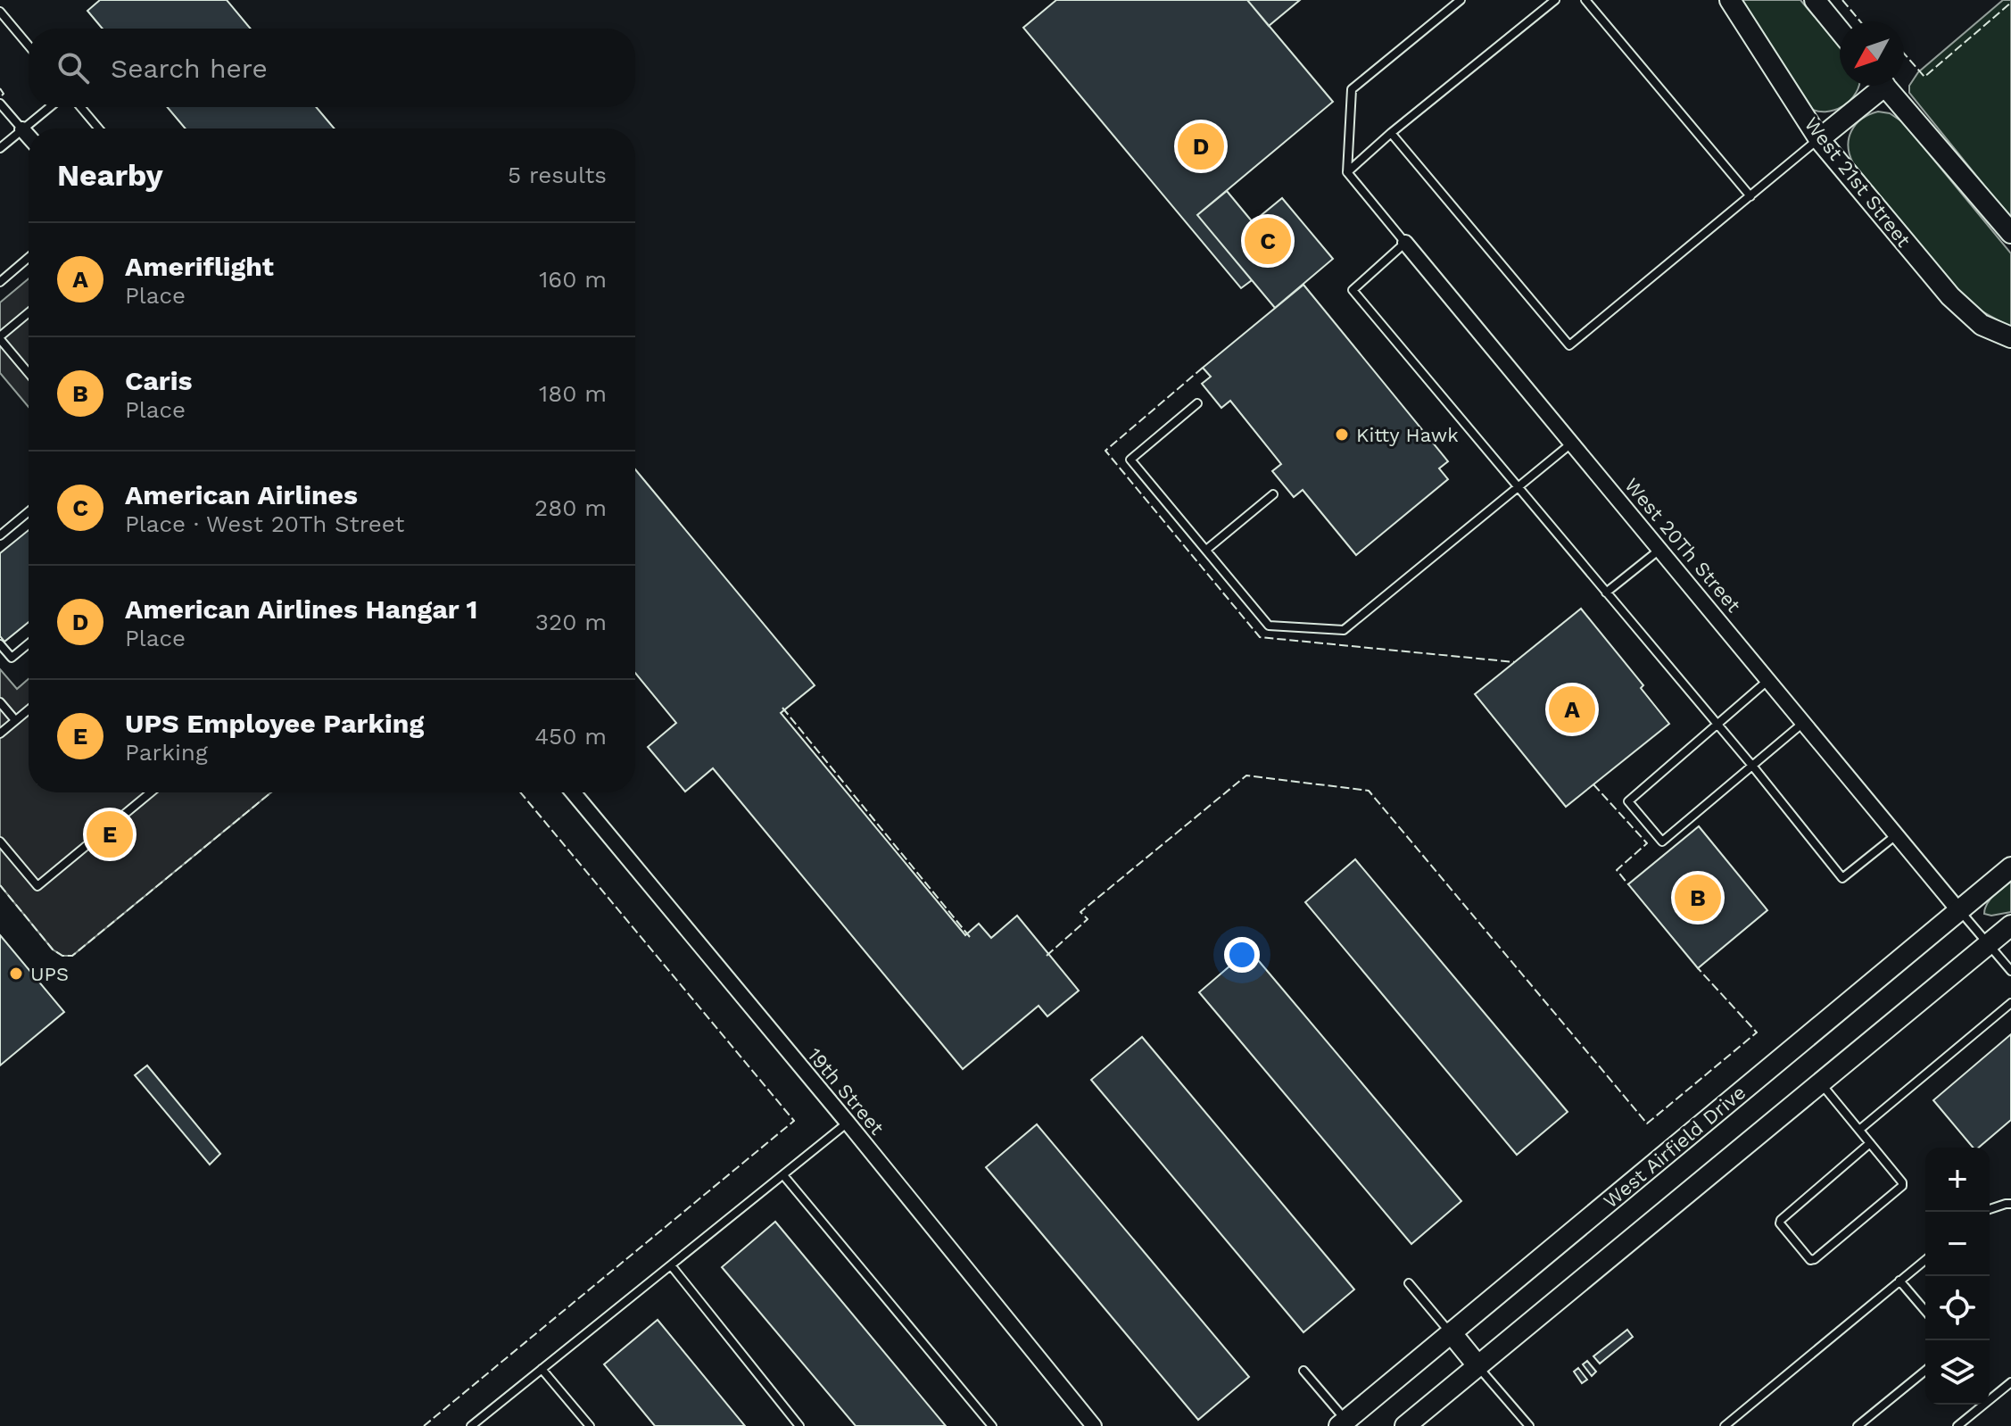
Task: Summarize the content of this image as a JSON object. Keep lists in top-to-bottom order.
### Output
{
  "streets": {
    "street": [
      "West 21st Street",
      "West 20Th Street",
      "19th Street",
      "West Airfield Drive"
    ]
  },
  "crossings": [
    ["West 20Th Street", "West Airfield Drive"]
  ],
  "places": ["Kitty Hawk", "UPS"],
  "north": "bottom left",
  "page": {
    "search": "Search here",
    "pins": [
      "D",
      "C",
      "A",
      "E",
      "B"
    ],
    "heading": ["Nearby", "5 results"],
    "list": [
      {
        "mark": "A",
        "name": "Ameriflight",
        "note": "Place",
        "value": "160 m"
      },
      {
        "mark": "B",
        "name": "Caris",
        "note": "Place",
        "value": "180 m"
      },
      {
        "mark": "C",
        "name": "American Airlines",
        "note": "Place · West 20Th Street",
        "value": "280 m"
      },
      {
        "mark": "D",
        "name": "American Airlines Hangar 1",
        "note": "Place",
        "value": "320 m"
      },
      {
        "mark": "E",
        "name": "UPS Employee Parking",
        "note": "Parking",
        "value": "450 m"
      }
    ],
    "map_buttons": ["+", "−"]
  }
}
